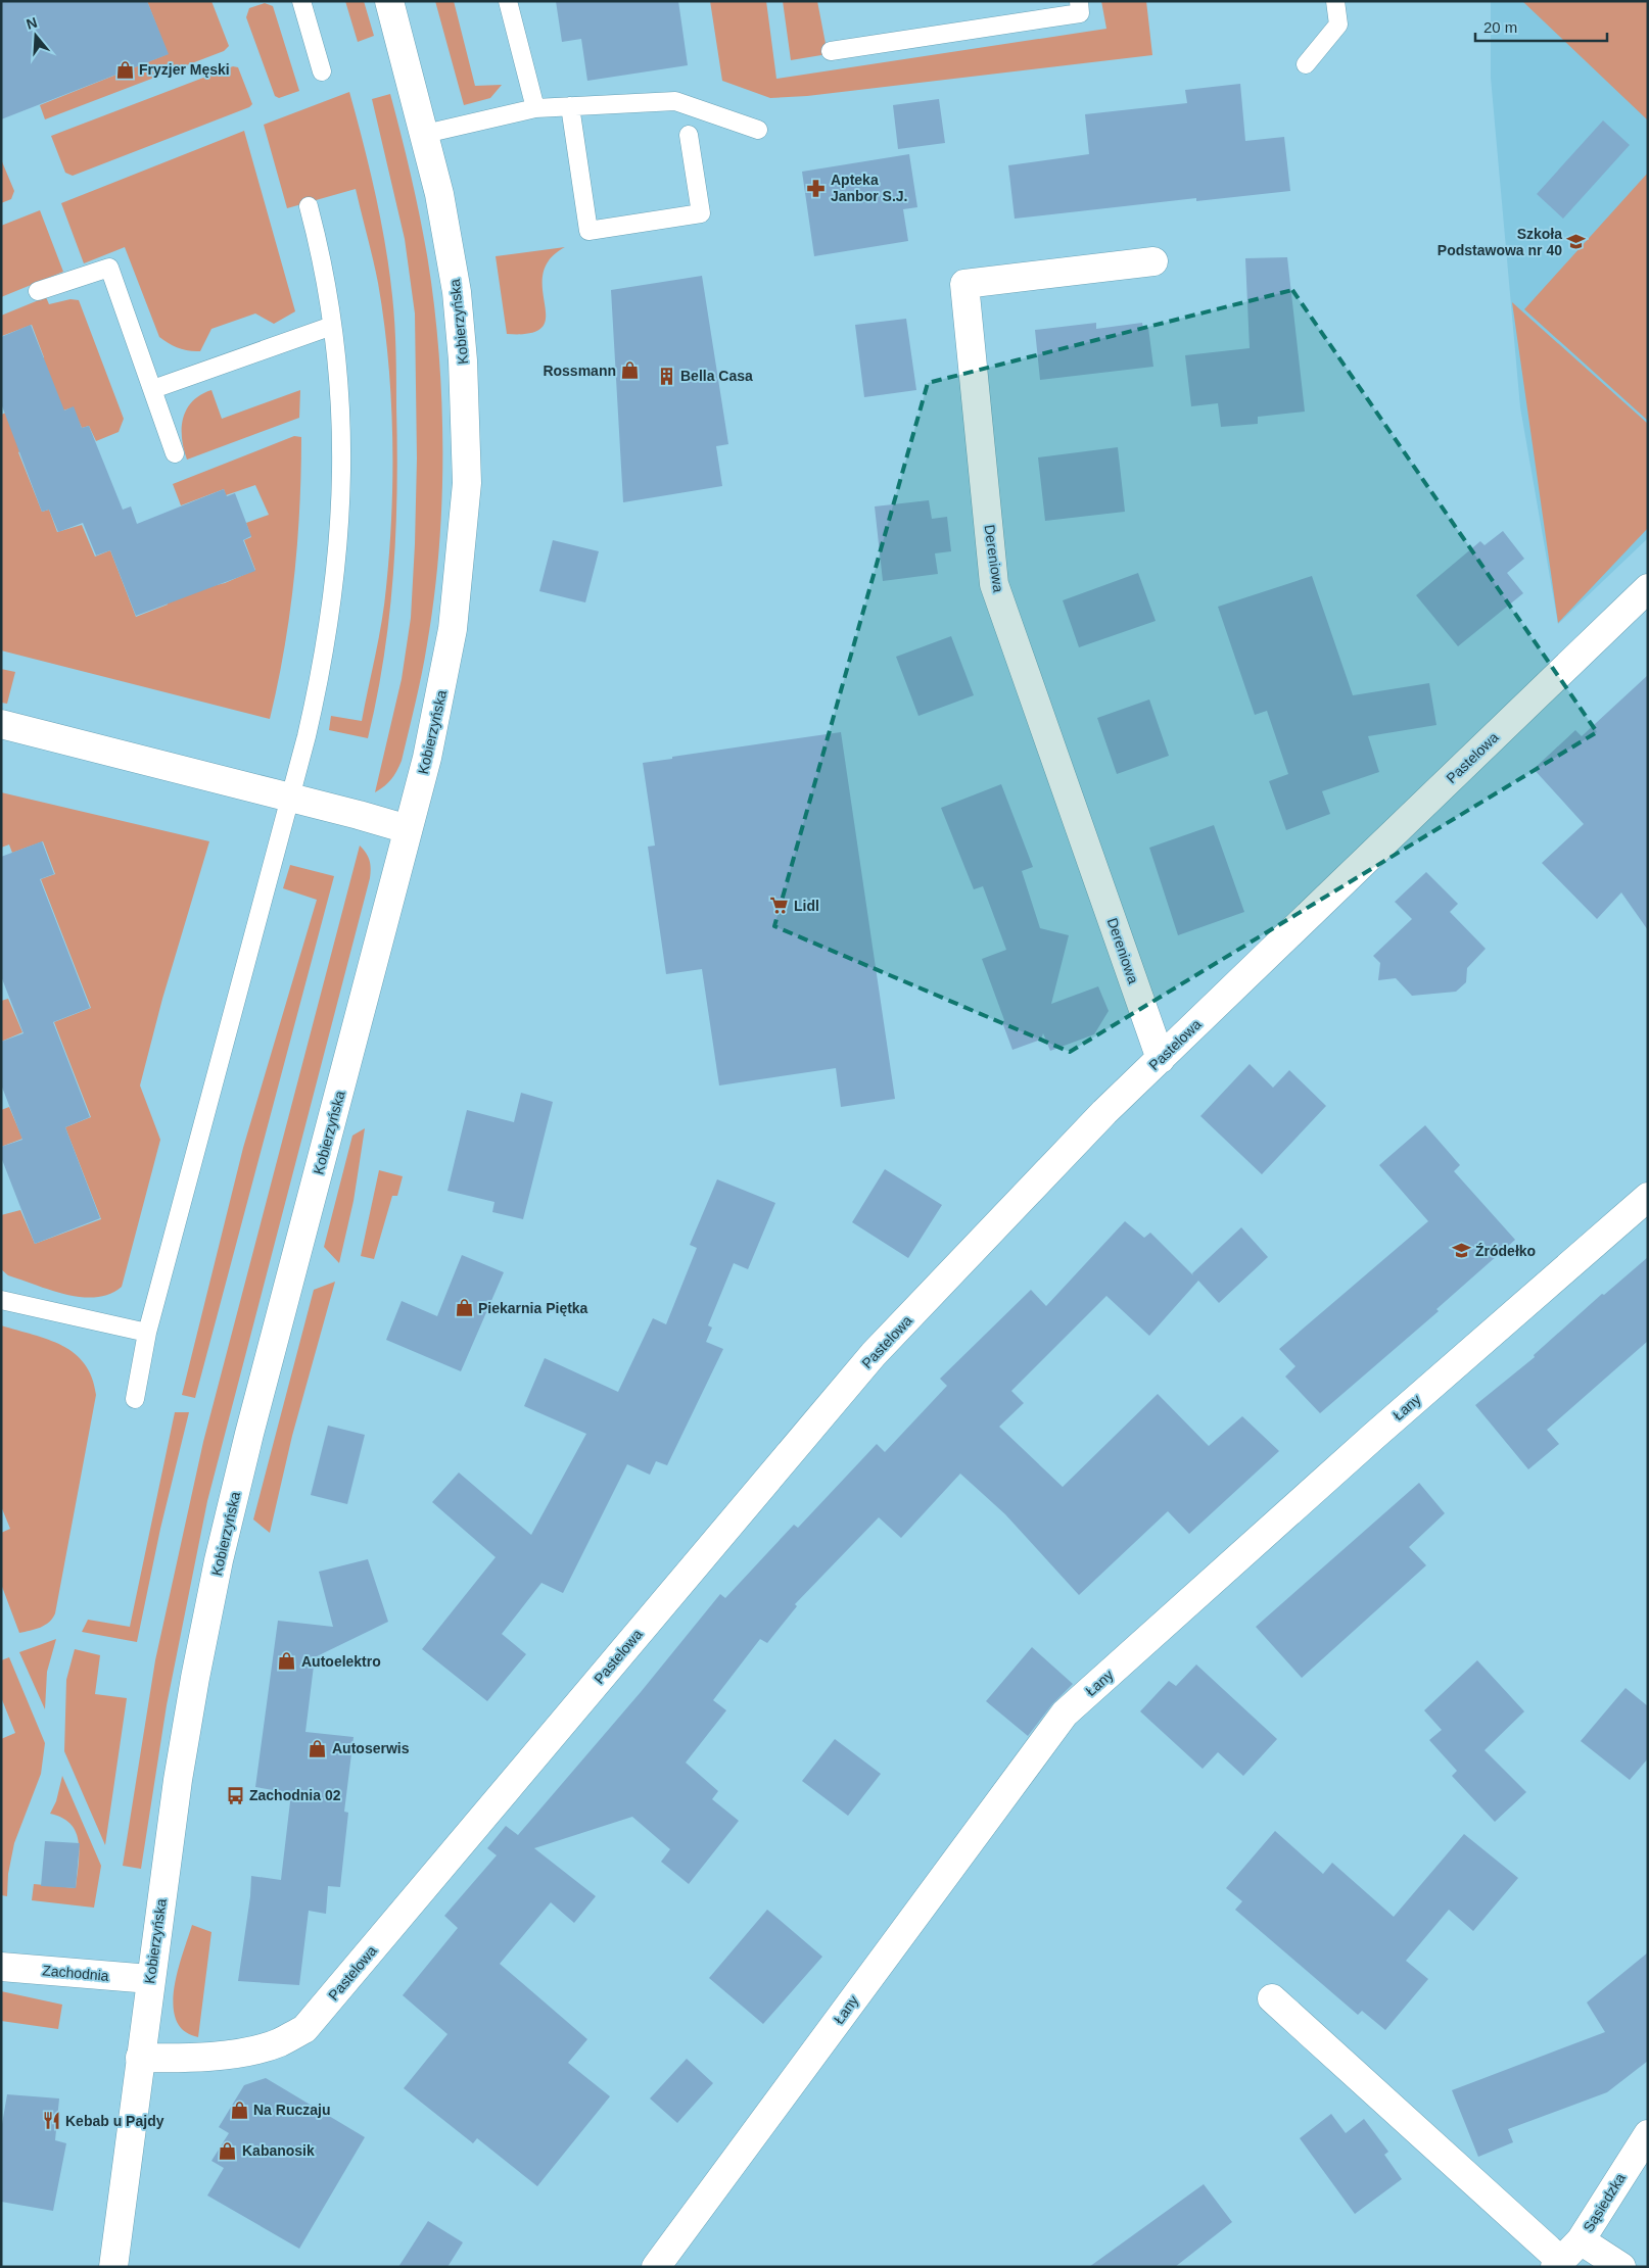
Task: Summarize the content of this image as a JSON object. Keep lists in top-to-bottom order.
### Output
{
  "streets": {
    "street": [
      "Kobierzyńska",
      "Dereniowa",
      "Pastelowa",
      "Łany",
      "Zachodnia",
      "Sąsiedzka"
    ]
  },
  "crossings": [
    ["Kobierzyńska", "Pastelowa"],
    ["Kobierzyńska", "Zachodnia"],
    ["Dereniowa", "Pastelowa"]
  ],
  "places": {
    "shop": [
      "Fryzjer Męski",
      "Rossmann",
      "Piekarnia Piętka",
      "Autoelektro",
      "Autoserwis",
      "Na Ruczaju",
      "Kabanosik"
    ],
    "pharmacy": ["Apteka Janbor S.J."],
    "school or university": ["Szkoła Podstawowa nr 40", "Źródełko"],
    "building": ["Bella Casa"],
    "supermarket": ["Lidl"],
    "bus stop": ["Zachodnia 02"],
    "restaurant": ["Kebab u Pajdy"]
  },
  "scale_bar": "20 m",
  "north": "top"
}
